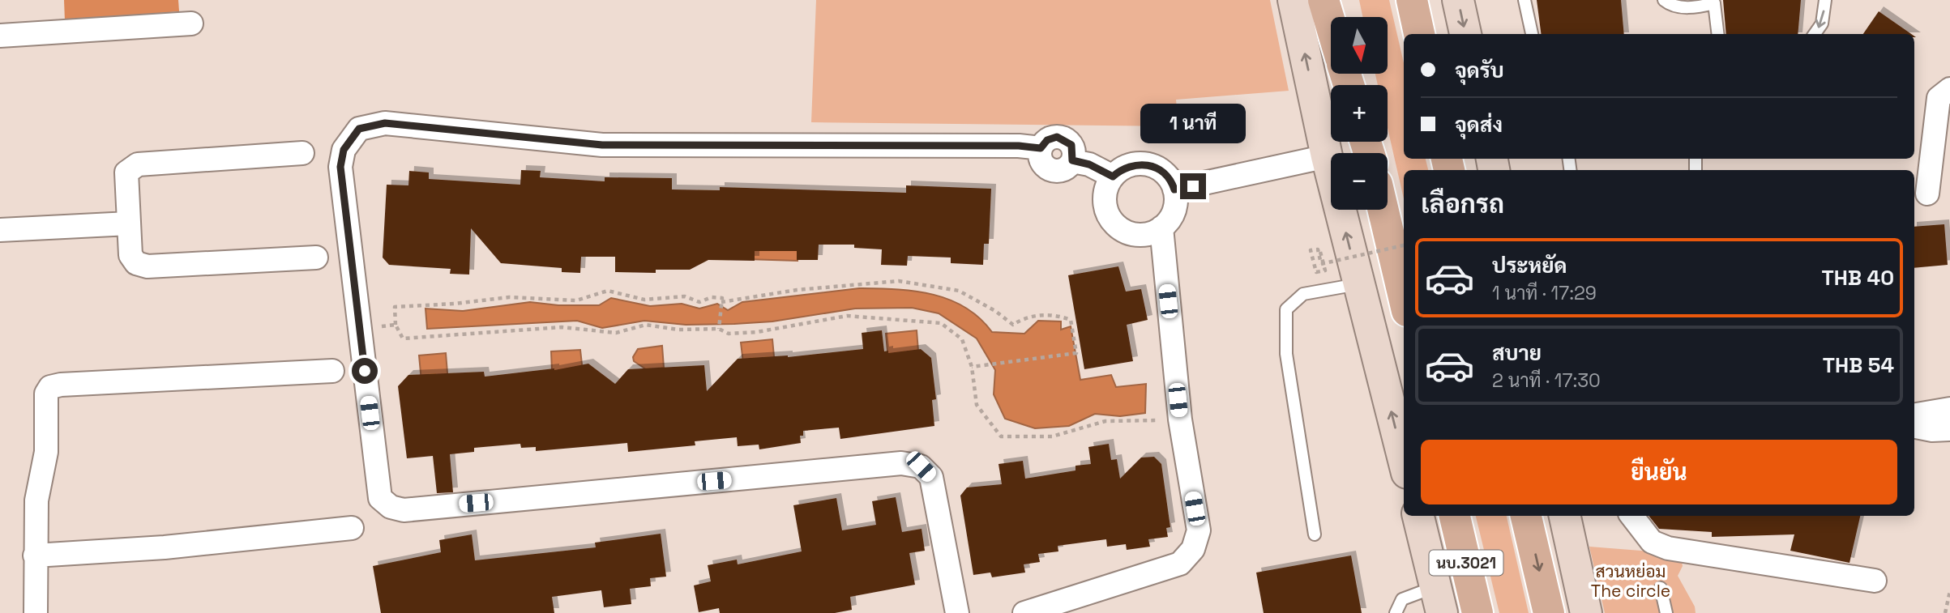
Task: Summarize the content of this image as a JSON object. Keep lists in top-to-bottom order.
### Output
{
  "streets": {
    "main road": ["นบ.3021"]
  },
  "parks": ["สวนหย่อม The circle"],
  "north": "bottom",
  "page": {
    "map_buttons": ["+", "−"],
    "banner": ["จุดรับ", "จุดส่ง"],
    "bubble": "1 นาที",
    "heading": "เลือกรถ",
    "list": [
      {
        "name": "ประหยัด",
        "note": "1 นาที · 17:29",
        "value": "THB 40"
      },
      {
        "name": "สบาย",
        "note": "2 นาที · 17:30",
        "value": "THB 54"
      }
    ],
    "buttons": "ยืนยัน"
  }
}
